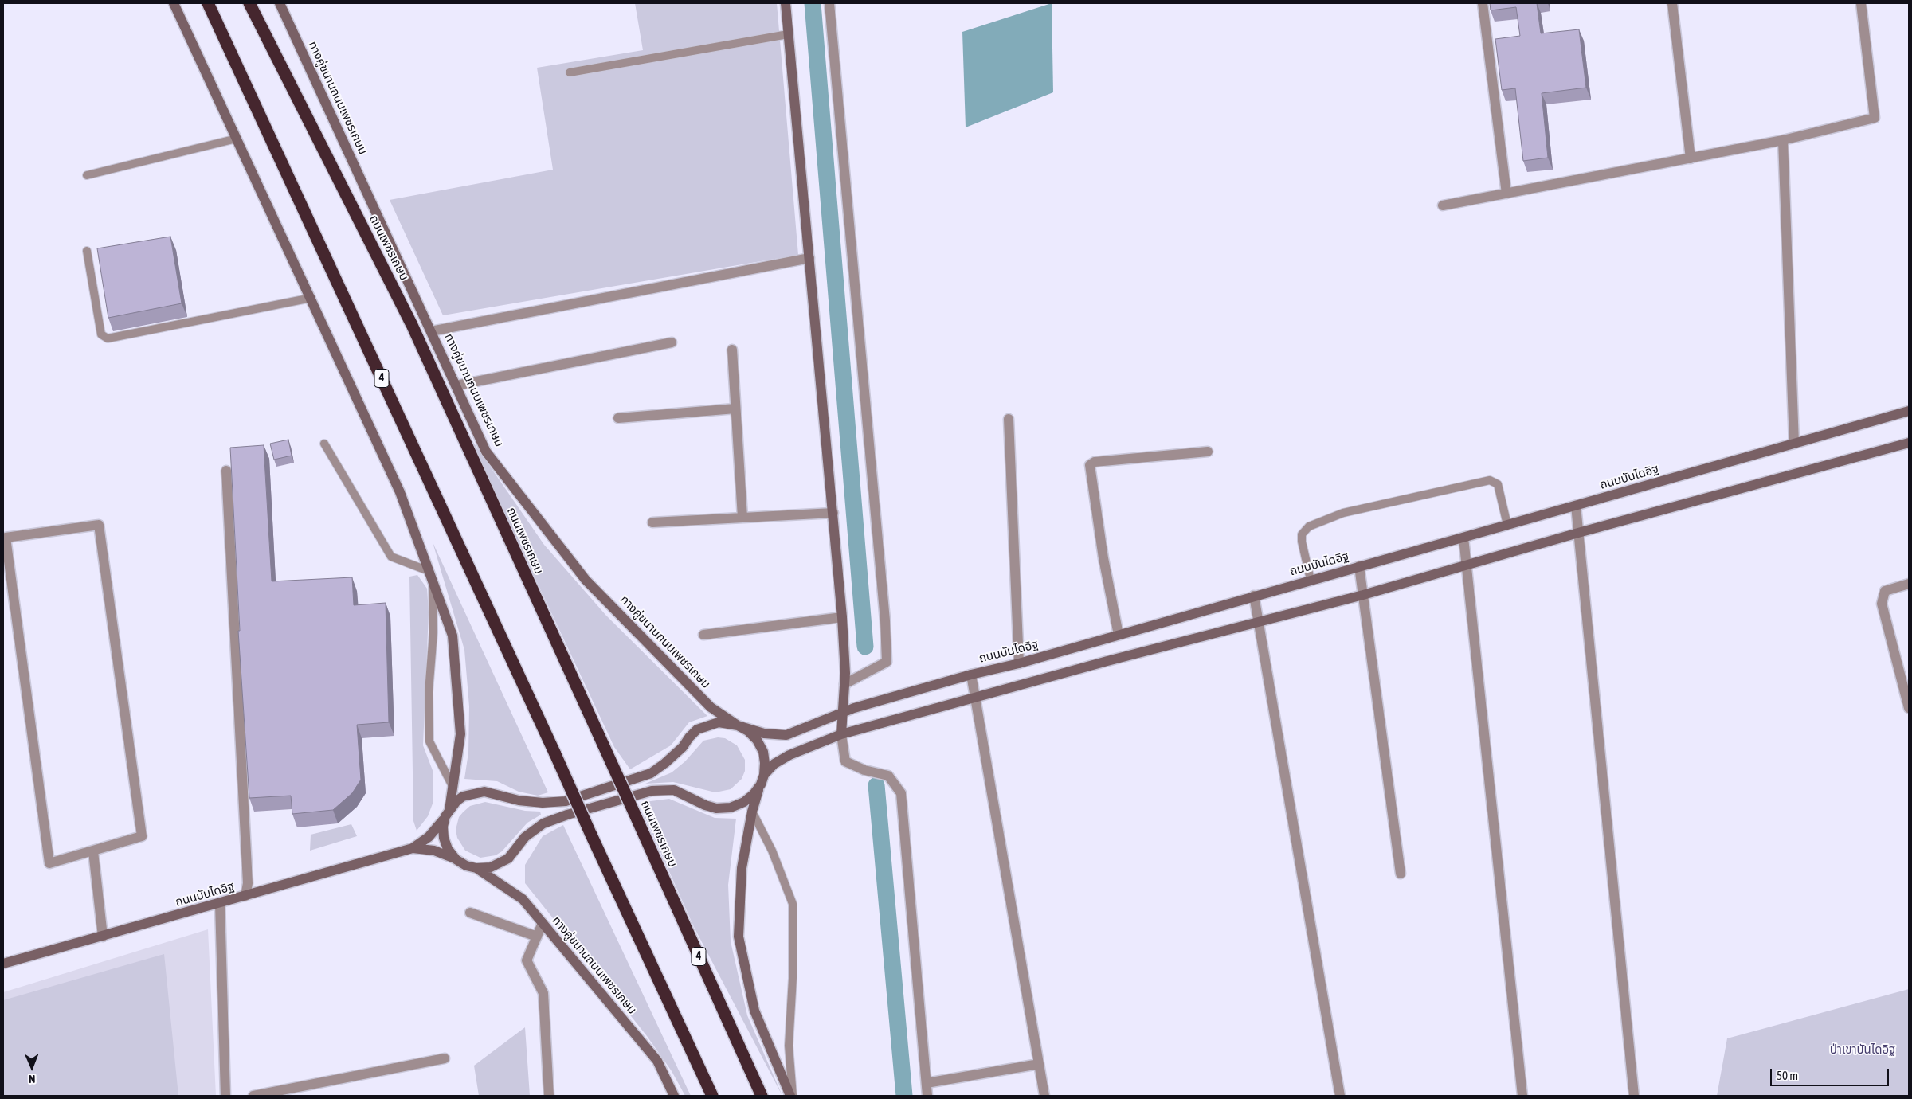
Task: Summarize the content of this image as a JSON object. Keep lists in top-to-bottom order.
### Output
{
  "streets": {
    "highway": ["ถนนเพชรเกษม", "4"],
    "main road": ["ทางคู่ขนานถนนเพชรเกษม", "ถนนบันไดอิฐ"]
  },
  "crossings": [
    ["ทางคู่ขนานถนนเพชรเกษม", "ถนนบันไดอิฐ"]
  ],
  "parks": ["ป่าเขาบันไดอิฐ"],
  "scale_bar": "50 m",
  "north": "bottom"
}
